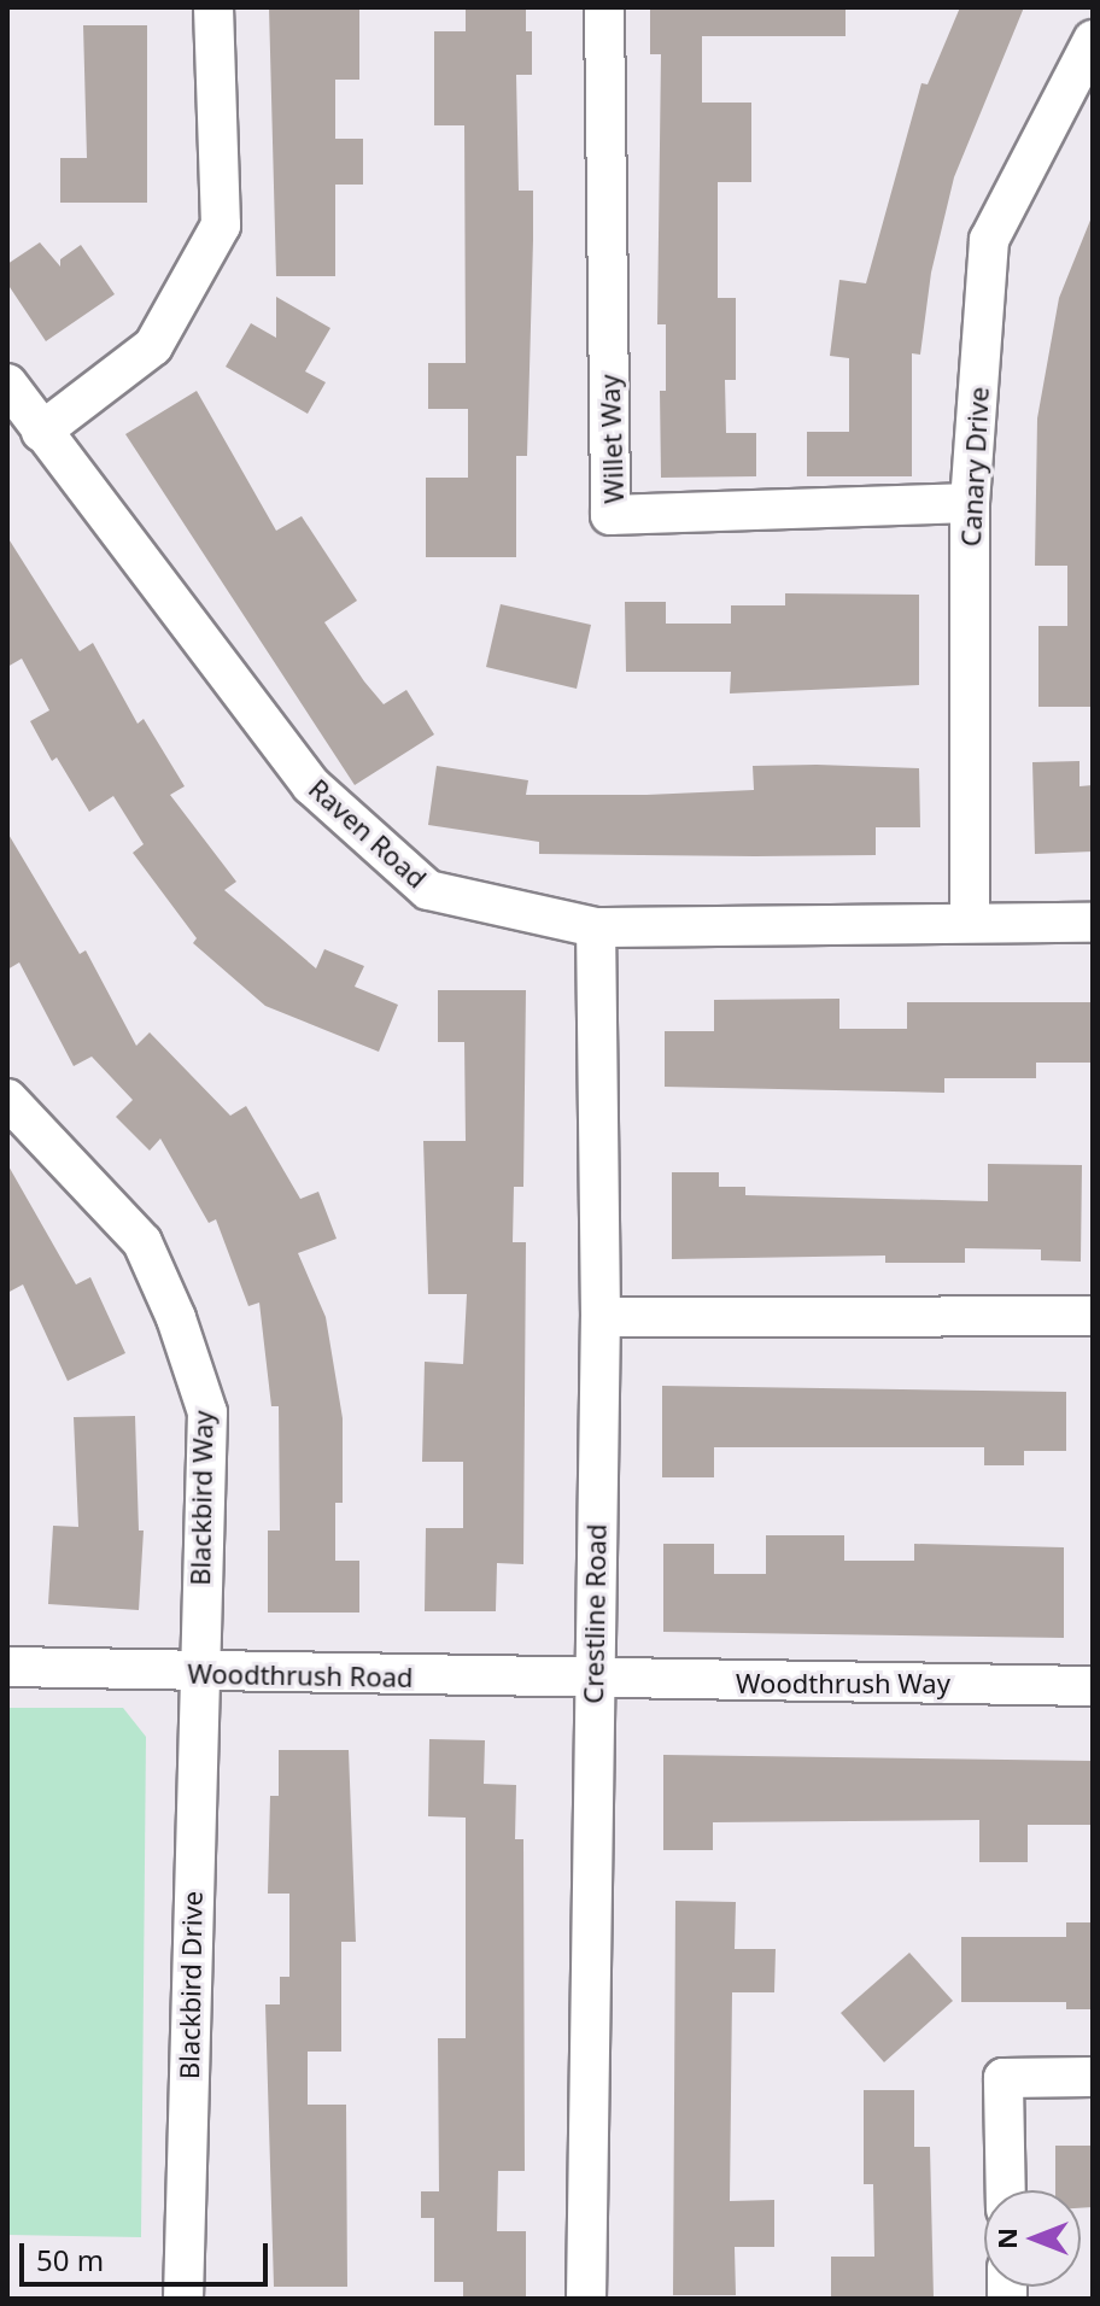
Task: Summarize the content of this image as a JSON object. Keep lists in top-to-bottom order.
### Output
{
  "streets": {
    "street": [
      "Willet Way",
      "Canary Drive",
      "Raven Road",
      "Blackbird Way",
      "Crestline Road",
      "Woodthrush Road",
      "Woodthrush Way",
      "Blackbird Drive"
    ]
  },
  "crossings": [
    ["Willet Way", "Canary Drive"],
    ["Canary Drive", "Raven Road"],
    ["Raven Road", "Crestline Road"],
    ["Blackbird Way", "Woodthrush Road"],
    ["Blackbird Way", "Blackbird Drive"],
    ["Crestline Road", "Woodthrush Road"],
    ["Crestline Road", "Woodthrush Way"],
    ["Woodthrush Road", "Woodthrush Way"],
    ["Woodthrush Road", "Blackbird Drive"]
  ],
  "scale_bar": "50 m",
  "north": "left"
}
